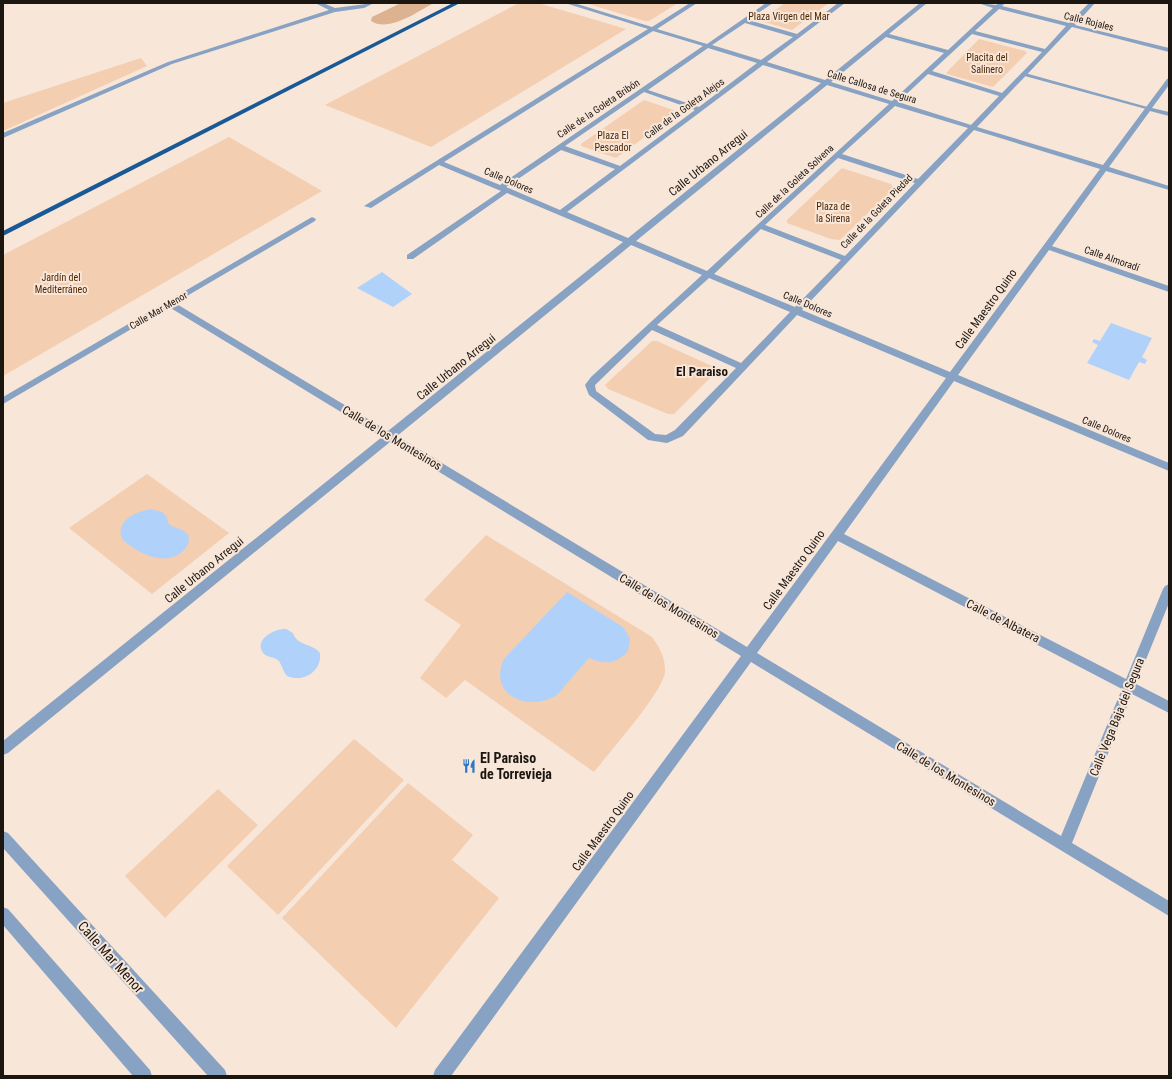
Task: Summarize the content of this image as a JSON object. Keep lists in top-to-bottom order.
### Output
{
  "streets": {
    "street": [
      "Calle Rojales",
      "Calle Callosa de Segura",
      "Calle de la Goleta Bribón",
      "Calle de la Goleta Alejos",
      "Calle Urbano Arregui",
      "Calle Dolores",
      "Calle de la Goleta Solvena",
      "Calle de la Goleta Piedad",
      "Calle Almoradí",
      "Calle Maestro Quino",
      "Calle Mar Menor",
      "Calle de los Montesinos",
      "Calle de Albatera",
      "Calle Vega Baja del Segura"
    ]
  },
  "crossings": [
    ["Calle Rojales", "Calle de la Goleta Solvena"],
    ["Calle Rojales", "Calle de la Goleta Piedad"],
    ["Calle Callosa de Segura", "Calle de la Goleta Bribón"],
    ["Calle Callosa de Segura", "Calle de la Goleta Alejos"],
    ["Calle Callosa de Segura", "Calle Urbano Arregui"],
    ["Calle Callosa de Segura", "Calle de la Goleta Solvena"],
    ["Calle Callosa de Segura", "Calle de la Goleta Piedad"],
    ["Calle Callosa de Segura", "Calle Maestro Quino"],
    ["Calle de la Goleta Bribón", "Calle Dolores"],
    ["Calle de la Goleta Alejos", "Calle Dolores"],
    ["Calle Urbano Arregui", "Calle Dolores"],
    ["Calle Urbano Arregui", "Calle de los Montesinos"],
    ["Calle Dolores", "Calle de la Goleta Solvena"],
    ["Calle Dolores", "Calle de la Goleta Piedad"],
    ["Calle Dolores", "Calle Maestro Quino"],
    ["Calle de la Goleta Solvena", "Calle de la Goleta Piedad"],
    ["Calle Almoradí", "Calle Maestro Quino"],
    ["Calle Maestro Quino", "Calle de los Montesinos"],
    ["Calle Maestro Quino", "Calle de Albatera"],
    ["Calle Mar Menor", "Calle de los Montesinos"],
    ["Calle de los Montesinos", "Calle Vega Baja del Segura"],
    ["Calle de Albatera", "Calle Vega Baja del Segura"]
  ],
  "districts": ["El Paraiso"],
  "parks": [
    "Plaza Virgen del Mar",
    "Placita del Salinero",
    "Plaza El Pescador",
    "Plaza de la Sirena",
    "Jardín del Mediterráneo"
  ],
  "places": {
    "restaurant": ["El Paraìso de Torrevieja"]
  }
}
